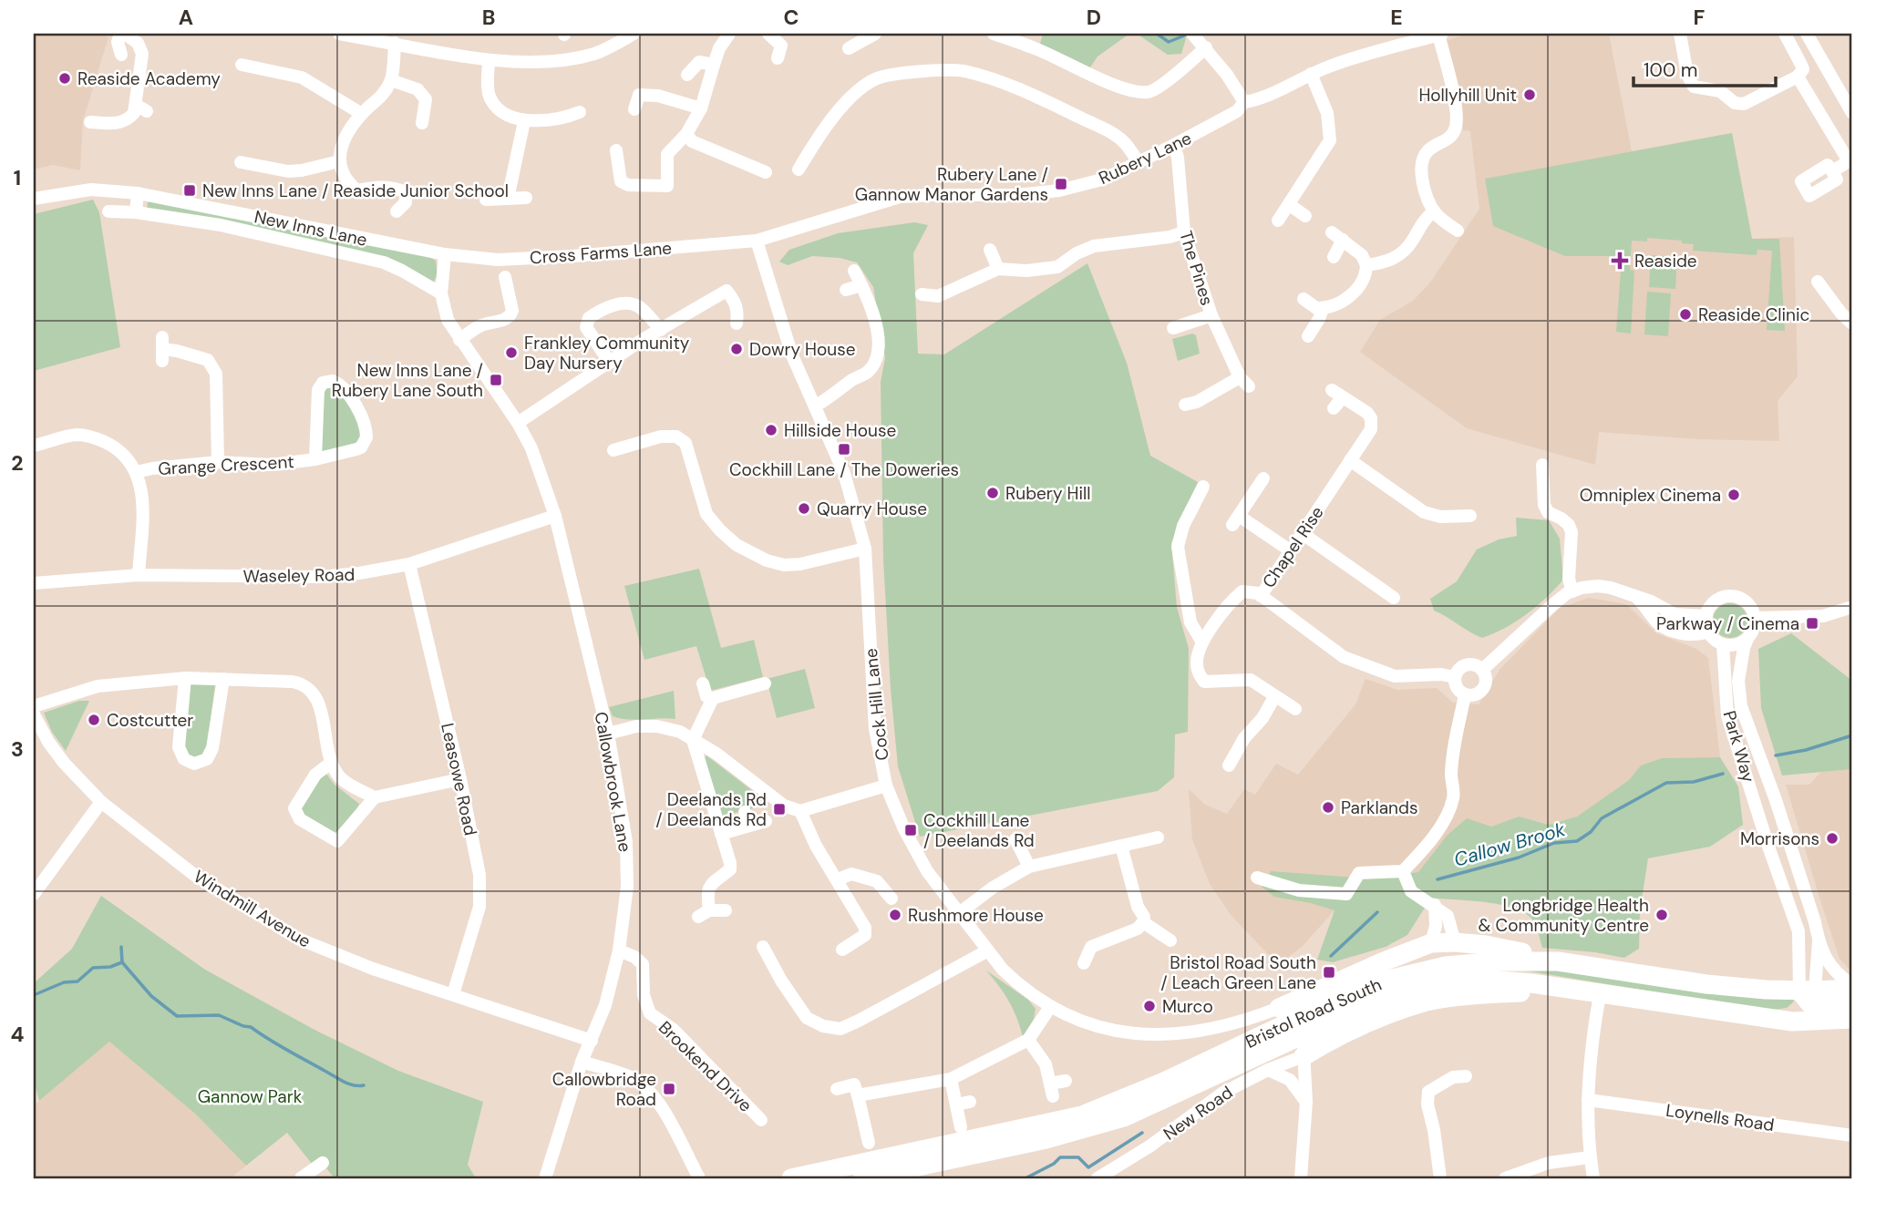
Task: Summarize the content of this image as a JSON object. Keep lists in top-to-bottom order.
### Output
{
  "streets": {
    "highway": ["Bristol Road South"],
    "street": [
      "Rubery Lane",
      "New Inns Lane",
      "Cross Farms Lane",
      "The Pines",
      "Grange Crescent",
      "Chapel Rise",
      "Waseley Road",
      "Cock Hill Lane",
      "Park Way",
      "Leasowe Road",
      "Callowbrook Lane",
      "Windmill Avenue",
      "Brookend Drive",
      "New Road",
      "Loynells Road"
    ]
  },
  "crossings": [
    ["Rubery Lane", "Cross Farms Lane"],
    ["Rubery Lane", "The Pines"],
    ["Rubery Lane", "Cock Hill Lane"],
    ["New Inns Lane", "Cross Farms Lane"],
    ["Cross Farms Lane", "Cock Hill Lane"],
    ["Waseley Road", "Leasowe Road"],
    ["Waseley Road", "Callowbrook Lane"],
    ["Park Way", "Bristol Road South"],
    ["Leasowe Road", "Windmill Avenue"],
    ["Callowbrook Lane", "Windmill Avenue"],
    ["Callowbrook Lane", "Brookend Drive"]
  ],
  "water": ["Callow Brook"],
  "parks": ["Gannow Park"],
  "places": {
    "other": [
      "Reaside Academy",
      "Hollyhill Unit",
      "Reaside Clinic",
      "Dowry House",
      "Frankley Community Day Nursery",
      "Hillside House",
      "Rubery Hill",
      "Omniplex Cinema",
      "Quarry House",
      "Costcutter",
      "Parklands",
      "Morrisons",
      "Rushmore House",
      "Longbridge Health & Community Centre",
      "Murco"
    ],
    "transit": [
      "Rubery Lane / Gannow Manor Gardens",
      "New Inns Lane / Reaside Junior School",
      "New Inns Lane / Rubery Lane South",
      "Cockhill Lane / The Doweries",
      "Parkway / Cinema",
      "Deelands Rd / Deelands Rd",
      "Cockhill Lane / Deelands Rd",
      "Bristol Road South / Leach Green Lane",
      "Callowbridge Road"
    ],
    "health": ["Reaside"]
  },
  "scale_bar": "100 m",
  "grid": {
    "columns": [
      "A",
      "B",
      "C",
      "D",
      "E",
      "F"
    ],
    "rows": [
      "1",
      "2",
      "3",
      "4"
    ]
  }
}
